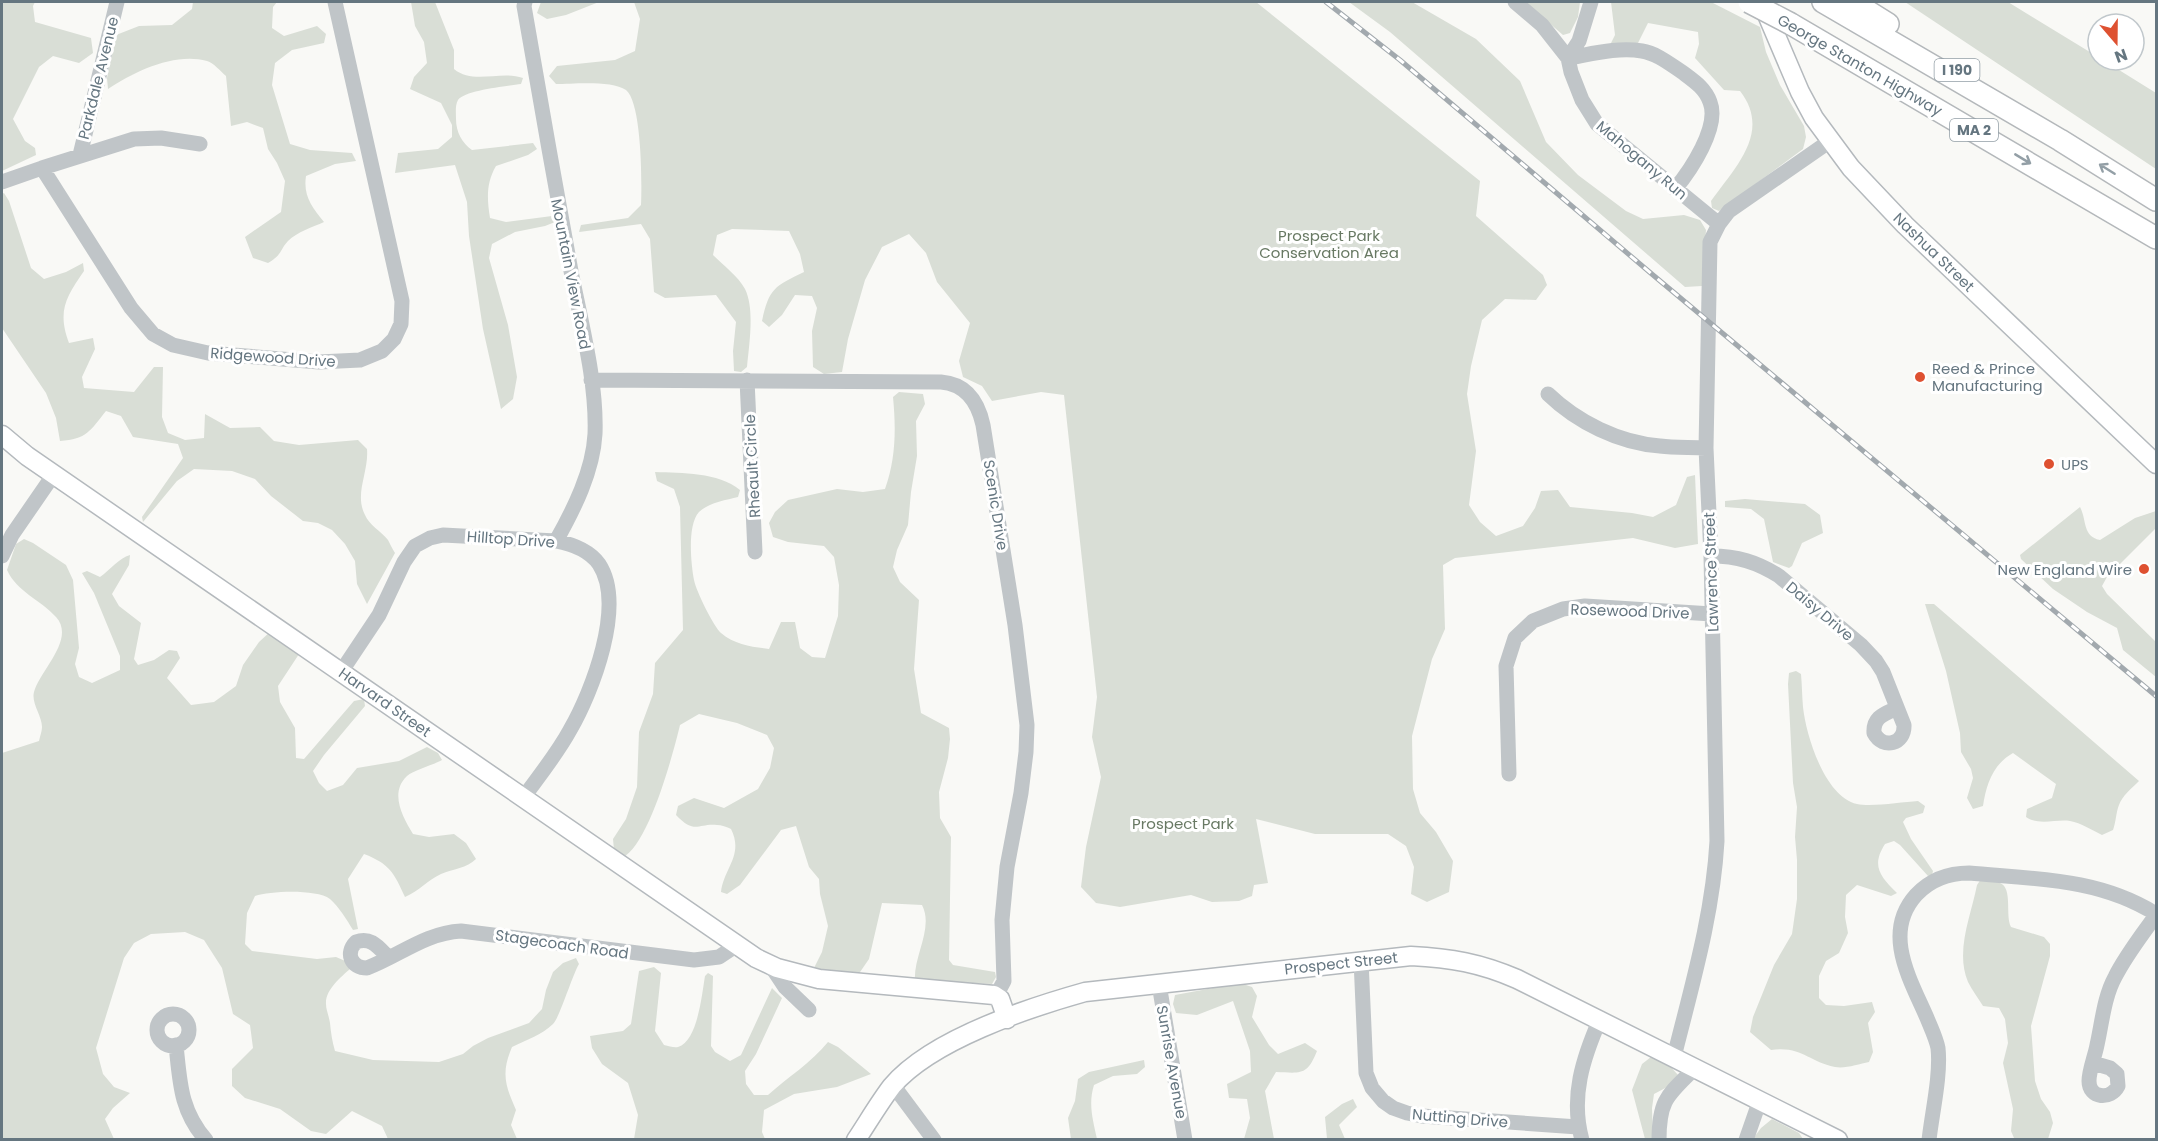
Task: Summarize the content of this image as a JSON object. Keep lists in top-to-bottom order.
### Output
{
  "streets": {
    "highway": ["George Stanton Highway", "I 190", "MA 2"],
    "main road": ["Nashua Street", "Harvard Street", "Prospect Street"],
    "street": [
      "Parkdale Avenue",
      "Mahogany Run",
      "Mountain View Road",
      "Ridgewood Drive",
      "Rheault Circle",
      "Scenic Drive",
      "Hilltop Drive",
      "Lawrence Street",
      "Rosewood Drive",
      "Daisy Drive",
      "Stagecoach Road",
      "Sunrise Avenue",
      "Nutting Drive"
    ]
  },
  "crossings": [
    ["I 190", "MA 2"],
    ["Mahogany Run", "Lawrence Street"],
    ["Nashua Street", "Lawrence Street"],
    ["Mountain View Road", "Scenic Drive"],
    ["Mountain View Road", "Hilltop Drive"],
    ["Rheault Circle", "Scenic Drive"],
    ["Hilltop Drive", "Harvard Street"],
    ["Lawrence Street", "Rosewood Drive"],
    ["Lawrence Street", "Daisy Drive"],
    ["Lawrence Street", "Prospect Street"],
    ["Harvard Street", "Stagecoach Road"],
    ["Prospect Street", "Sunrise Avenue"],
    ["Prospect Street", "Nutting Drive"]
  ],
  "parks": ["Prospect Park Conservation Area", "Prospect Park"],
  "places": ["Reed & Prince Manufacturing", "UPS", "New England Wire"],
  "north": "bottom"
}
